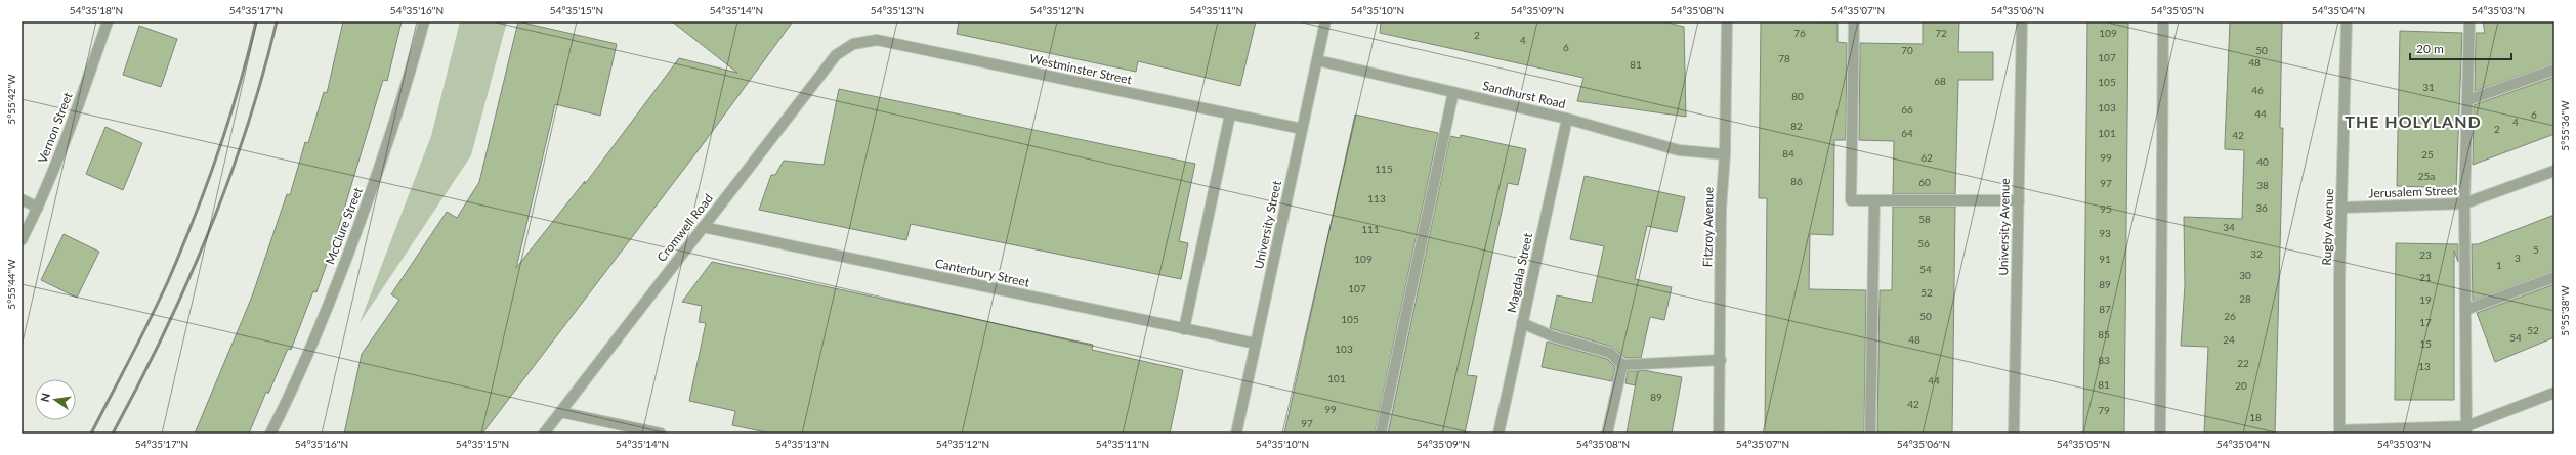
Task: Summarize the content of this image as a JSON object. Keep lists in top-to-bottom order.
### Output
{
  "streets": {
    "street": [
      "Westminster Street",
      "Sandhurst Road",
      "Vernon Street",
      "Jerusalem Street",
      "University Street",
      "McClure Street",
      "Fitzroy Avenue",
      "University Avenue",
      "Rugby Avenue",
      "Cromwell Road",
      "Canterbury Street",
      "Magdala Street"
    ]
  },
  "crossings": [
    ["Westminster Street", "University Street"],
    ["Westminster Street", "Cromwell Road"],
    ["Sandhurst Road", "University Street"],
    ["Sandhurst Road", "Fitzroy Avenue"],
    ["Sandhurst Road", "Magdala Street"],
    ["Jerusalem Street", "Rugby Avenue"],
    ["University Street", "Canterbury Street"],
    ["Cromwell Road", "Canterbury Street"]
  ],
  "districts": ["THE HOLYLAND"],
  "house_numbers": [
    "76",
    "72",
    "109",
    "2",
    "4",
    "6",
    "70",
    "50",
    "107",
    "78",
    "48",
    "81",
    "68",
    "105",
    "31",
    "46",
    "80",
    "103",
    "66",
    "44",
    "6",
    "4",
    "82",
    "2",
    "64",
    "101",
    "42",
    "84",
    "25",
    "62",
    "99",
    "40",
    "115",
    "25a",
    "86",
    "60",
    "97",
    "38",
    "113",
    "36",
    "95",
    "58",
    "34",
    "111",
    "93",
    "56",
    "5",
    "32",
    "23",
    "3",
    "109",
    "91",
    "1",
    "54",
    "30",
    "21",
    "89",
    "107",
    "52",
    "28",
    "19",
    "87",
    "50",
    "26",
    "105",
    "17",
    "52",
    "85",
    "54",
    "48",
    "24",
    "15",
    "103",
    "83",
    "22",
    "13",
    "101",
    "44",
    "81",
    "20",
    "89",
    "42",
    "99",
    "79",
    "18",
    "97"
  ],
  "scale_bar": "20 m",
  "north": "left",
  "coordinates": [
    "54°35'18\"N",
    "54°35'17\"N",
    "54°35'16\"N",
    "54°35'15\"N",
    "54°35'14\"N",
    "54°35'13\"N",
    "54°35'12\"N",
    "54°35'11\"N",
    "54°35'10\"N",
    "54°35'09\"N",
    "54°35'08\"N",
    "54°35'07\"N",
    "54°35'06\"N",
    "54°35'05\"N",
    "54°35'04\"N",
    "54°35'03\"N",
    "5°55'42\"W",
    "5°55'36\"W",
    "5°55'44\"W",
    "5°55'38\"W"
  ]
}
